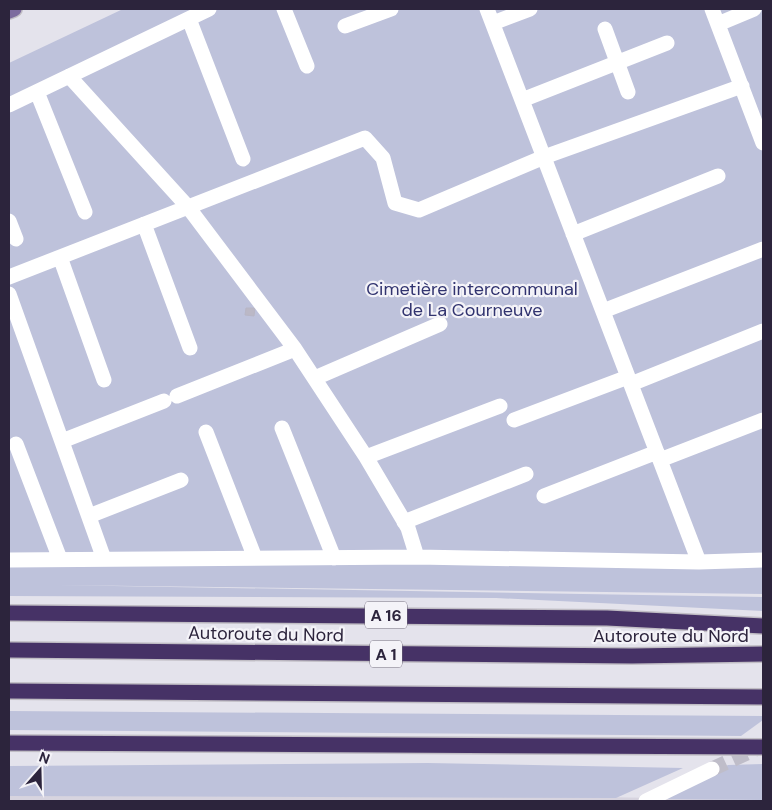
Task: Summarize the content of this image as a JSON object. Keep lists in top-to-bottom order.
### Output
{
  "streets": {
    "highway": ["A 16", "Autoroute du Nord", "A 1"]
  },
  "parks": ["Cimetière intercommunal de La Courneuve"],
  "north": "top"
}
